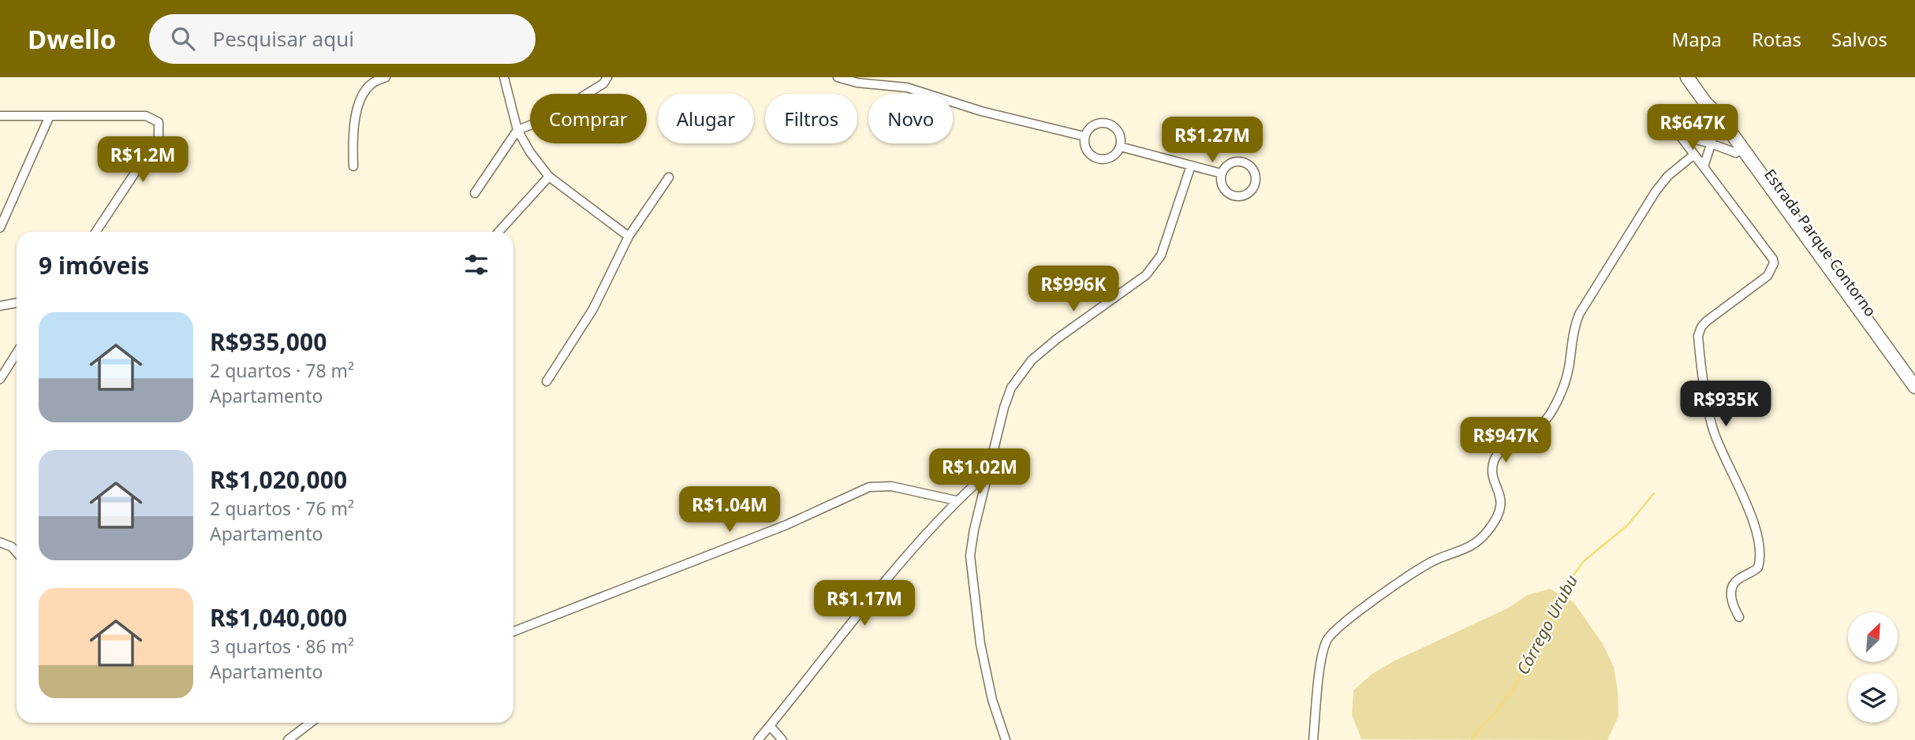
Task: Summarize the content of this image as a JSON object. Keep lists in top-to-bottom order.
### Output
{
  "streets": {
    "main road": ["Estrada Parque Contorno"]
  },
  "water": ["Córrego Urubu"],
  "north": "top right",
  "page": {
    "header": "Dwello",
    "search": "Pesquisar aqui",
    "nav": ["Mapa", "Rotas", "Salvos"],
    "chip": [
      "Comprar",
      "Alugar",
      "Filtros",
      "Novo"
    ],
    "price": [
      "R$647K",
      "R$1.27M",
      "R$1.2M",
      "R$996K",
      "R$935K",
      "R$947K",
      "R$1.02M",
      "R$1.04M",
      "R$1.17M"
    ],
    "heading": "9 imóveis",
    "list": [
      {
        "name": "R$935,000",
        "note": "2 quartos · 78 m² · Apartamento"
      },
      {
        "name": "R$1,020,000",
        "note": "2 quartos · 76 m² · Apartamento"
      },
      {
        "name": "R$1,040,000",
        "note": "3 quartos · 86 m² · Apartamento"
      }
    ]
  }
}
